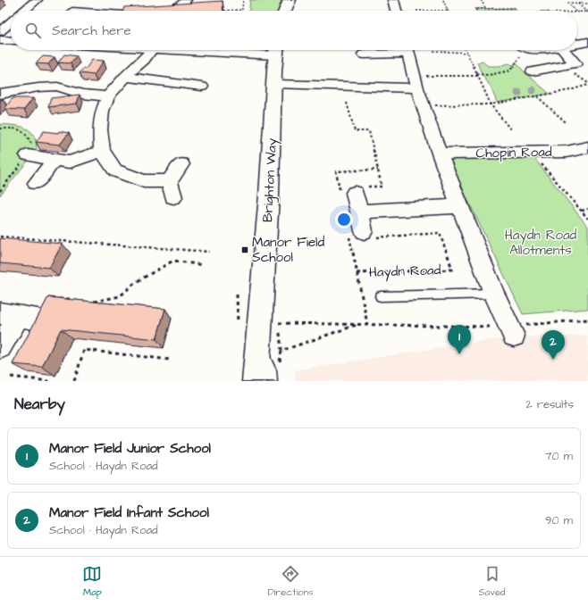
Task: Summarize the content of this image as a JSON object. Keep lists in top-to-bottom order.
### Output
{
  "streets": {
    "street": ["Chopin Road", "Brighton Way"],
    "path": ["Haydn Road"]
  },
  "parks": ["Haydn Road Allotments"],
  "places": {
    "transit": ["Manor Field School"]
  },
  "page": {
    "search": "Search here",
    "pins": ["1", "2"],
    "heading": ["Nearby", "2 results"],
    "list": [
      {
        "mark": "1",
        "name": "Manor Field Junior School",
        "note": "School · Haydn Road",
        "value": "70 m"
      },
      {
        "mark": "2",
        "name": "Manor Field Infant School",
        "note": "School · Haydn Road",
        "value": "90 m"
      }
    ],
    "nav": ["Map", "Directions", "Saved"]
  }
}
